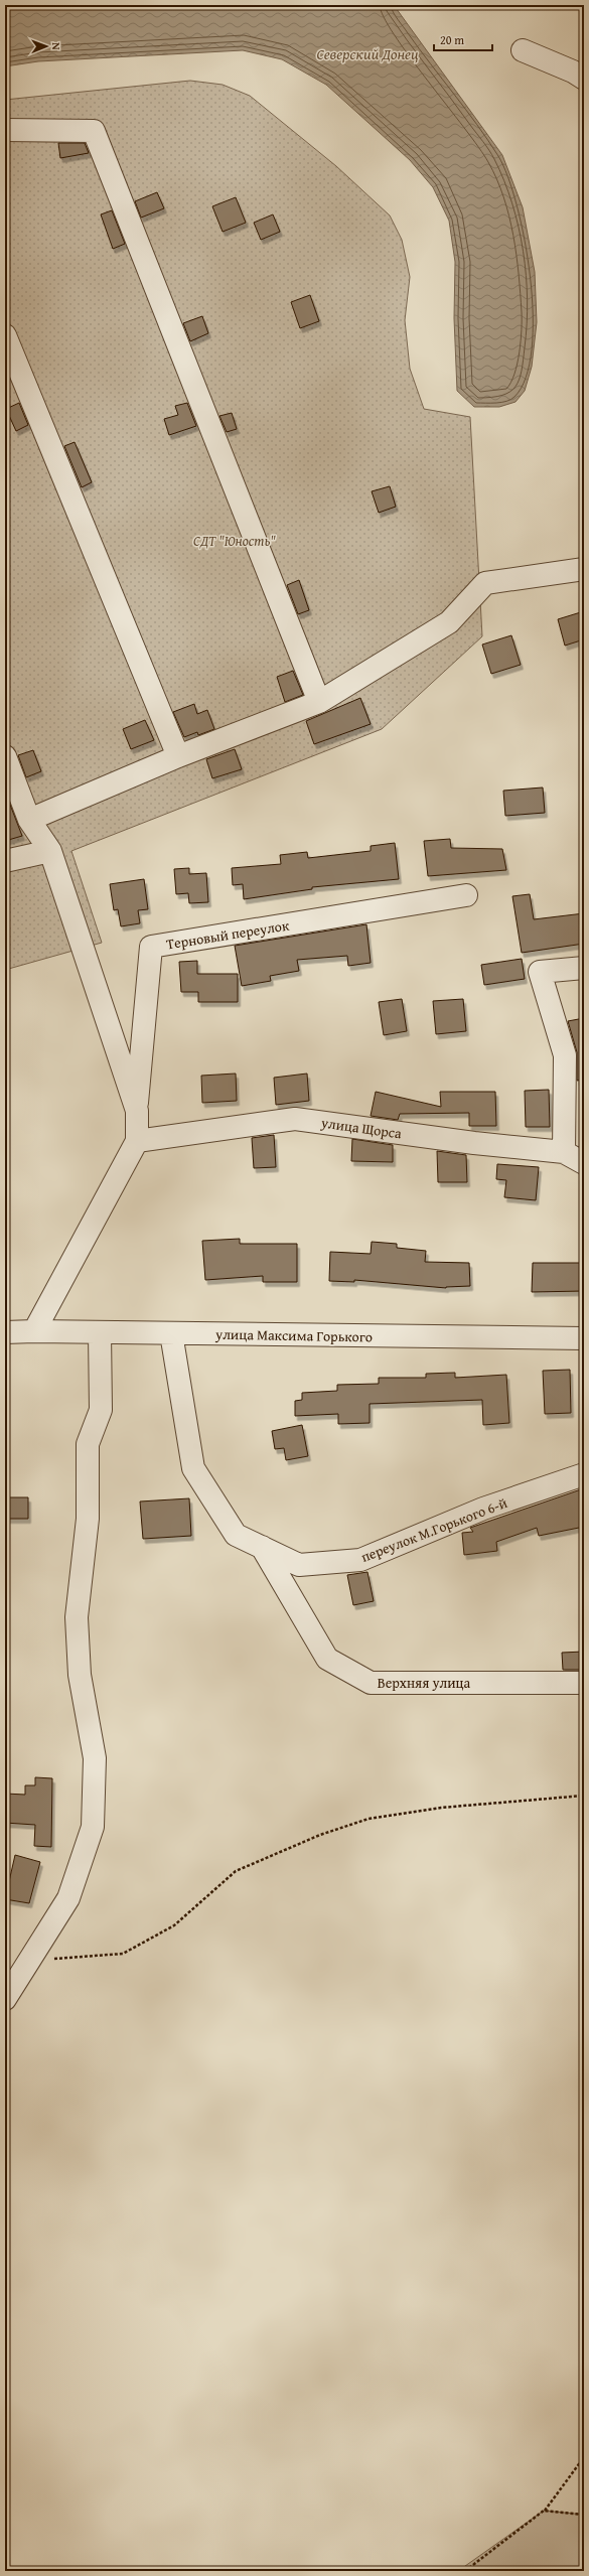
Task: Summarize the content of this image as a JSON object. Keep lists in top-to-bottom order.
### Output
{
  "streets": {
    "street": [
      "Терновый переулок",
      "улица Щорса",
      "улица Максима Горького",
      "переулок М.Горького 6-й",
      "Верхняя улица"
    ]
  },
  "crossings": [
    ["улица Максима Горького", "переулок М.Горького 6-й"],
    ["переулок М.Горького 6-й", "Верхняя улица"]
  ],
  "water": ["Северский Донец"],
  "parks": ["СДТ \"Юность\""],
  "scale_bar": "20 m",
  "north": "right"
}
